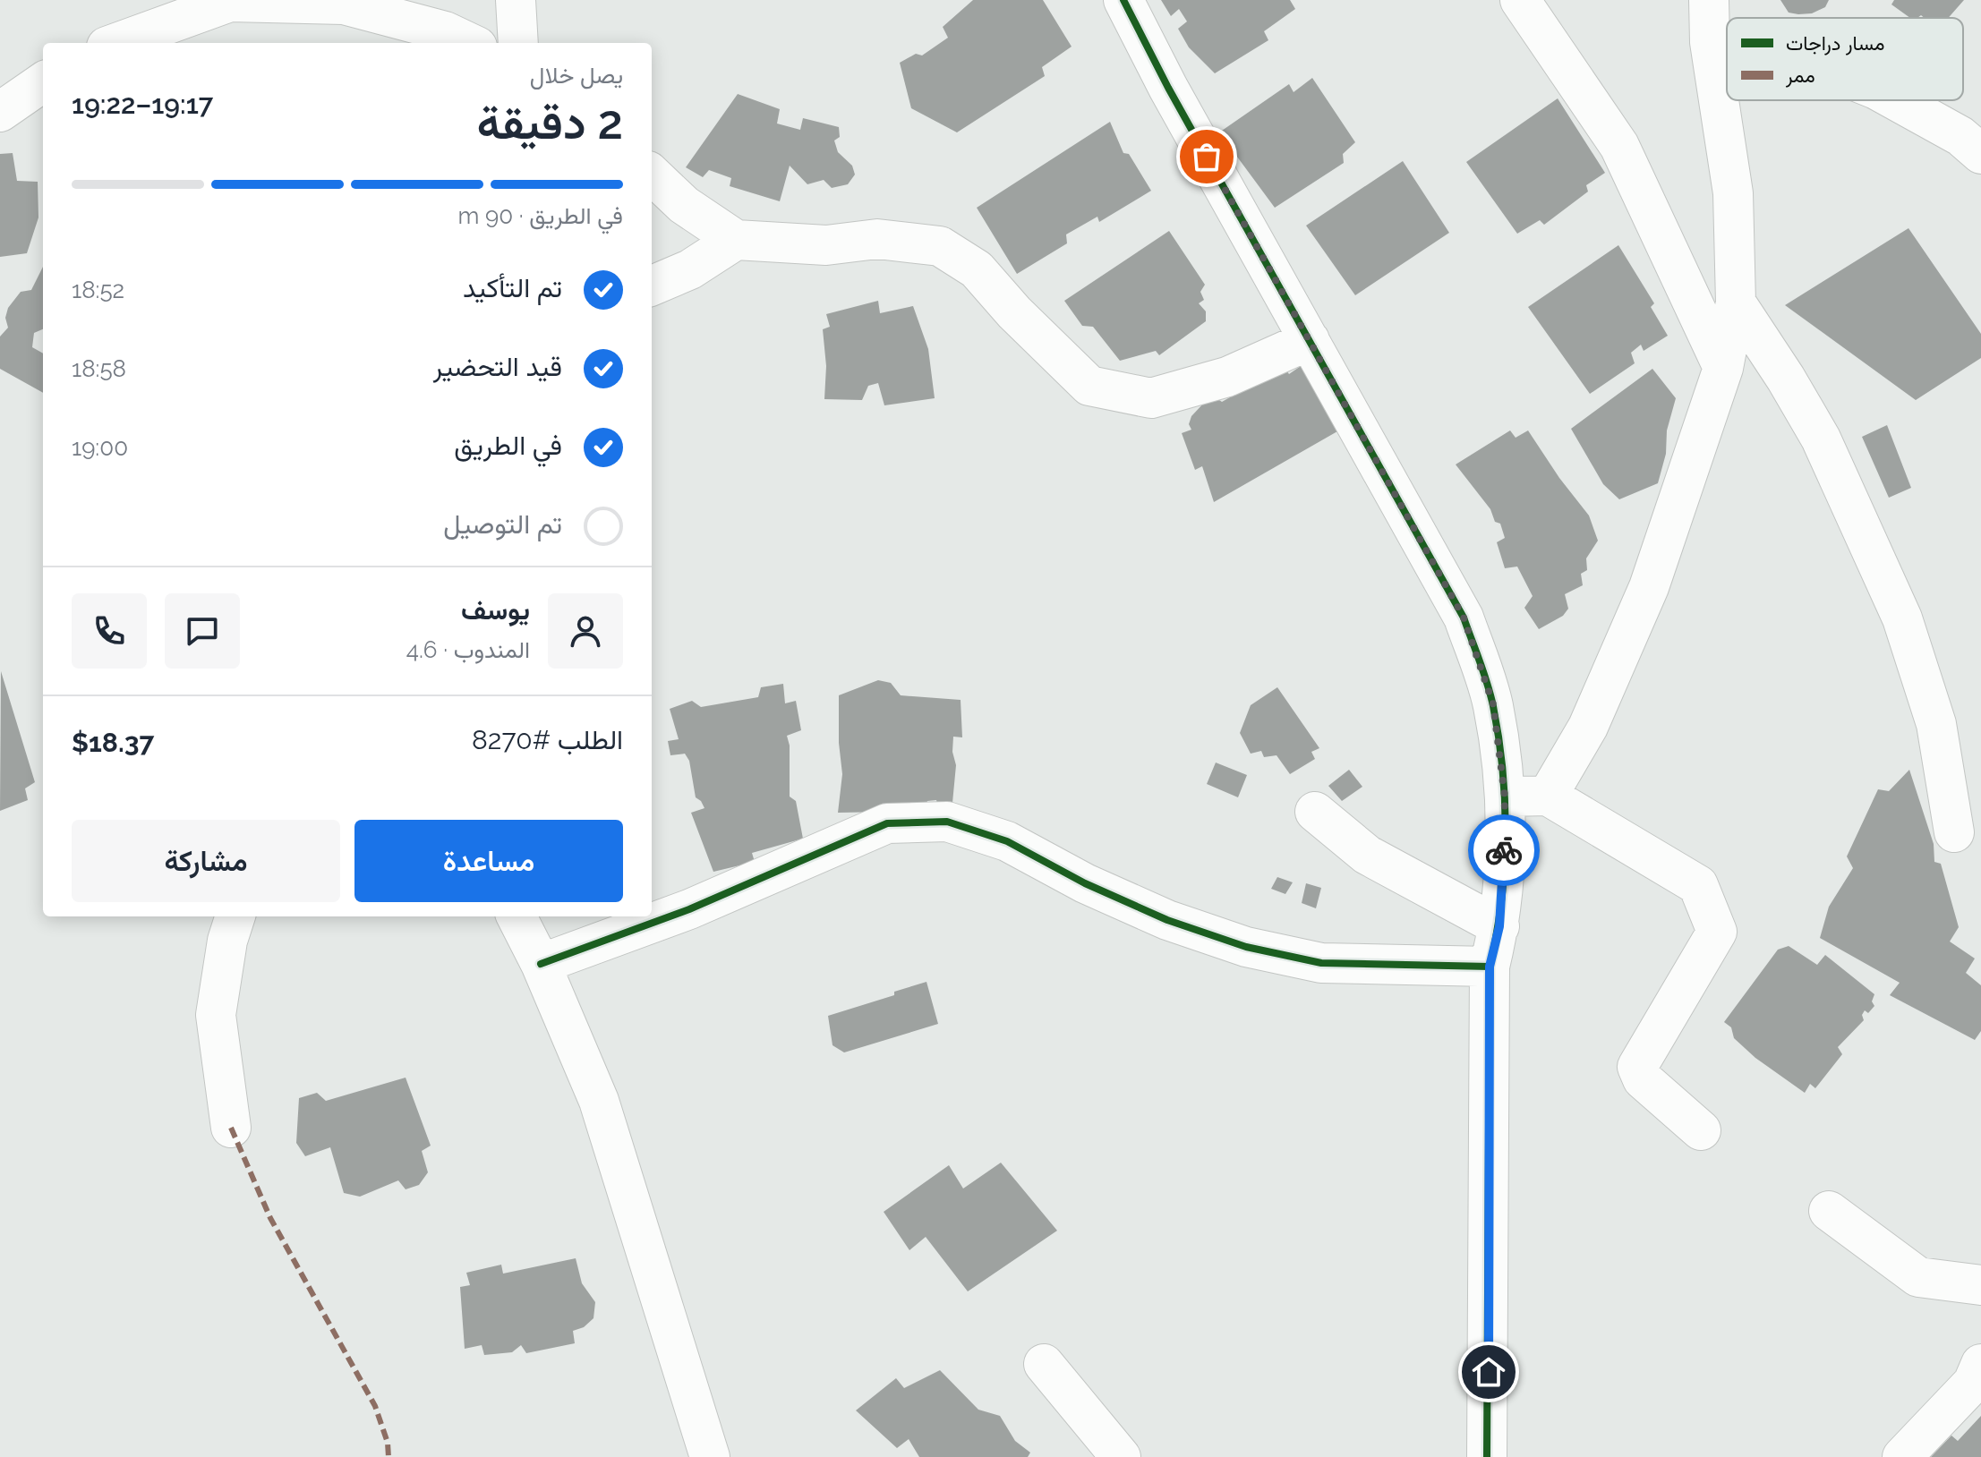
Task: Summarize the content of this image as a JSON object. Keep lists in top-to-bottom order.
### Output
{
  "legend": ["مسار دراجات", "ممر"],
  "page": {
    "heading": ["2 دقيقة", "يصل خلال", "19:17–19:22"],
    "panel": [
      "يوسف",
      "المندوب · 4.6",
      "الطلب #8270",
      "$18.37"
    ],
    "bar": "في الطريق · 90 m",
    "list": [
      ["تم التأكيد", "18:52"],
      ["قيد التحضير", "18:58"],
      ["في الطريق", "19:00"],
      "تم التوصيل"
    ],
    "buttons": ["مساعدة", "مشاركة"]
  }
}
